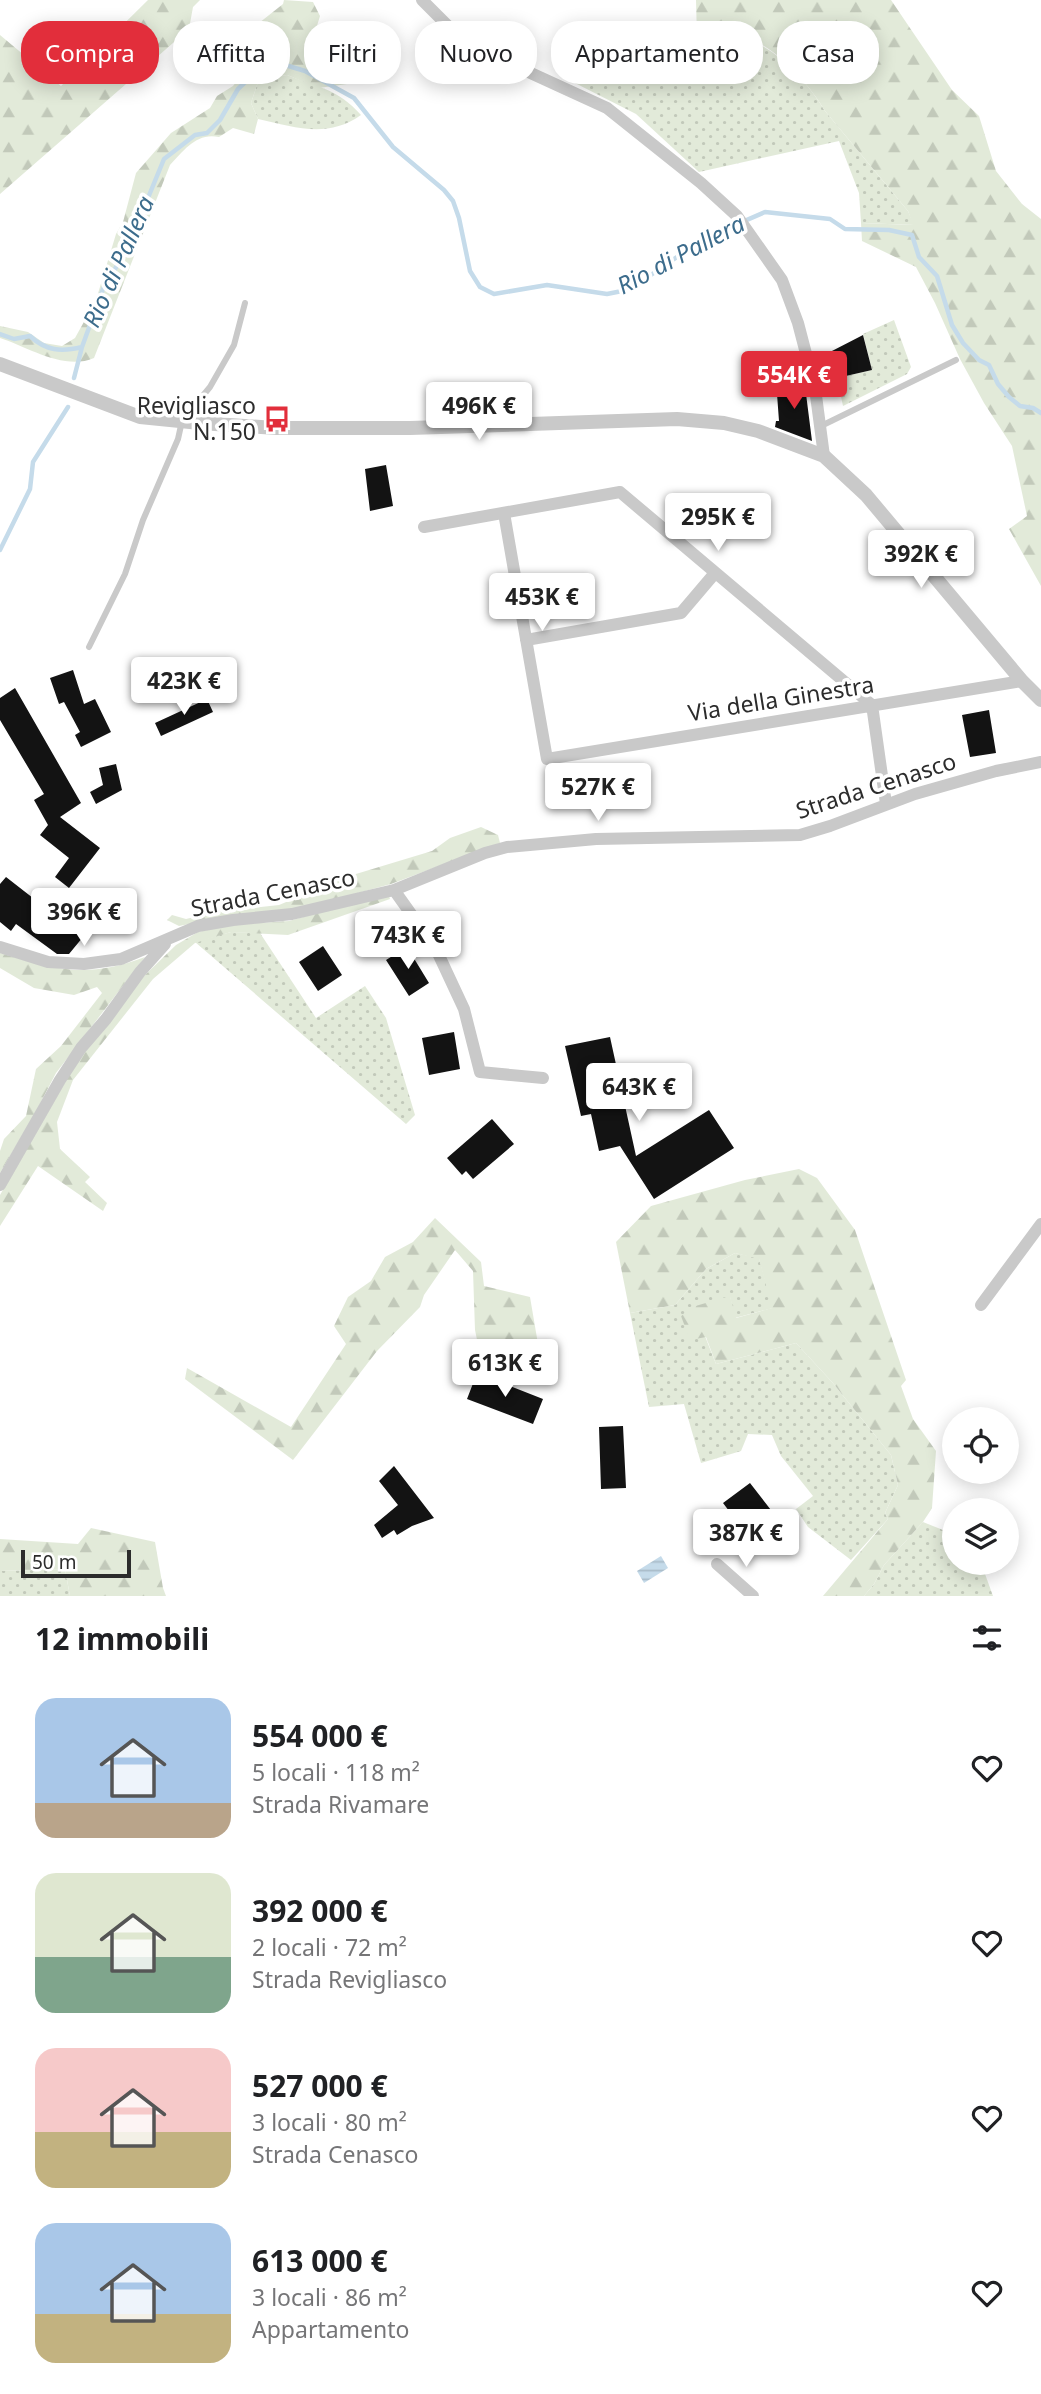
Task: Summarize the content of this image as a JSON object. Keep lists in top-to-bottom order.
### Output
{
  "streets": {
    "street": ["Via della Ginestra", "Strada Cenasco"]
  },
  "water": ["Rio di Pallera"],
  "places": {
    "bus stop": ["Revigliasco N.150"]
  },
  "scale_bar": "50 m",
  "page": {
    "chip": [
      "Compra",
      "Affitta",
      "Filtri",
      "Nuovo",
      "Appartamento",
      "Casa"
    ],
    "price": [
      "554K €",
      "496K €",
      "295K €",
      "392K €",
      "453K €",
      "423K €",
      "527K €",
      "396K €",
      "743K €",
      "643K €",
      "613K €",
      "387K €"
    ],
    "scale": "50 m",
    "heading": "12 immobili",
    "list": [
      {
        "name": "554 000 €",
        "note": "5 locali · 118 m² · Strada Rivamare"
      },
      {
        "name": "392 000 €",
        "note": "2 locali · 72 m² · Strada Revigliasco"
      },
      {
        "name": "527 000 €",
        "note": "3 locali · 80 m² · Strada Cenasco"
      },
      {
        "name": "613 000 €",
        "note": "3 locali · 86 m² · Appartamento"
      }
    ]
  }
}
